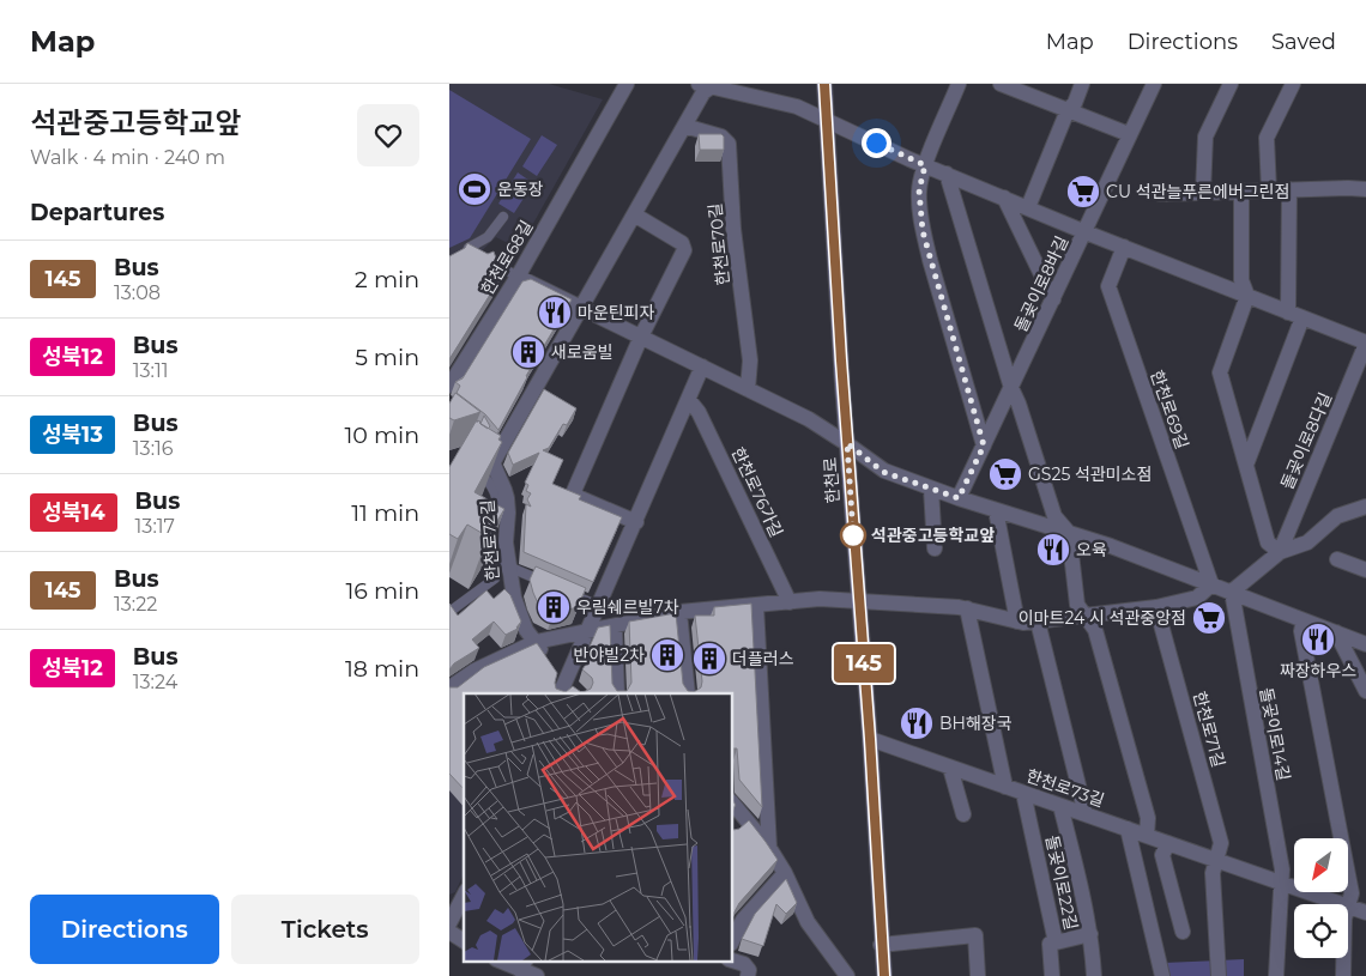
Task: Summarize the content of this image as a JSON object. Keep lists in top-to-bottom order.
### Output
{
  "streets": {
    "main road": ["한천로"],
    "street": [
      "한천로70길",
      "한천로68길",
      "돌곶이로8바길",
      "한천로69길",
      "돌곶이로8다길",
      "한천로76가길",
      "한천로72길",
      "한천로71길",
      "돌곶이로14길",
      "한천로73길",
      "돌곶이로22길"
    ]
  },
  "crossings": [
    ["돌곶이로8다길", "돌곶이로14길"],
    ["한천로", "한천로73길"],
    ["한천로71길", "한천로73길"],
    ["돌곶이로14길", "한천로73길"],
    ["한천로73길", "돌곶이로22길"]
  ],
  "places": {
    "sports": ["운동장"],
    "supermarket": ["CU 석관늘푸른에버그린점", "GS25 석관미소점", "이마트24 시 석관중앙점"],
    "restaurant": [
      "마운틴피자",
      "오육",
      "짜장하우스",
      "BH해장국"
    ],
    "building": [
      "새로움빌",
      "우림쉐르빌7차",
      "반야빌2차",
      "더플러스"
    ],
    "other": ["석관중고등학교앞"]
  },
  "lines": ["bus line 145"],
  "north": "bottom left",
  "page": {
    "header": "Map",
    "nav": ["Map", "Directions", "Saved"],
    "heading": [
      ["석관중고등학교앞", "Walk · 4 min · 240 m"],
      "Departures"
    ],
    "on_map": "145",
    "list": [
      {
        "mark": "145",
        "name": "Bus",
        "note": "13:08",
        "value": "2 min"
      },
      {
        "mark": "성북12",
        "name": "Bus",
        "note": "13:11",
        "value": "5 min"
      },
      {
        "mark": "성북13",
        "name": "Bus",
        "note": "13:16",
        "value": "10 min"
      },
      {
        "mark": "성북14",
        "name": "Bus",
        "note": "13:17",
        "value": "11 min"
      },
      {
        "mark": "145",
        "name": "Bus",
        "note": "13:22",
        "value": "16 min"
      },
      {
        "mark": "성북12",
        "name": "Bus",
        "note": "13:24",
        "value": "18 min"
      }
    ],
    "buttons": ["Directions", "Tickets"]
  }
}
